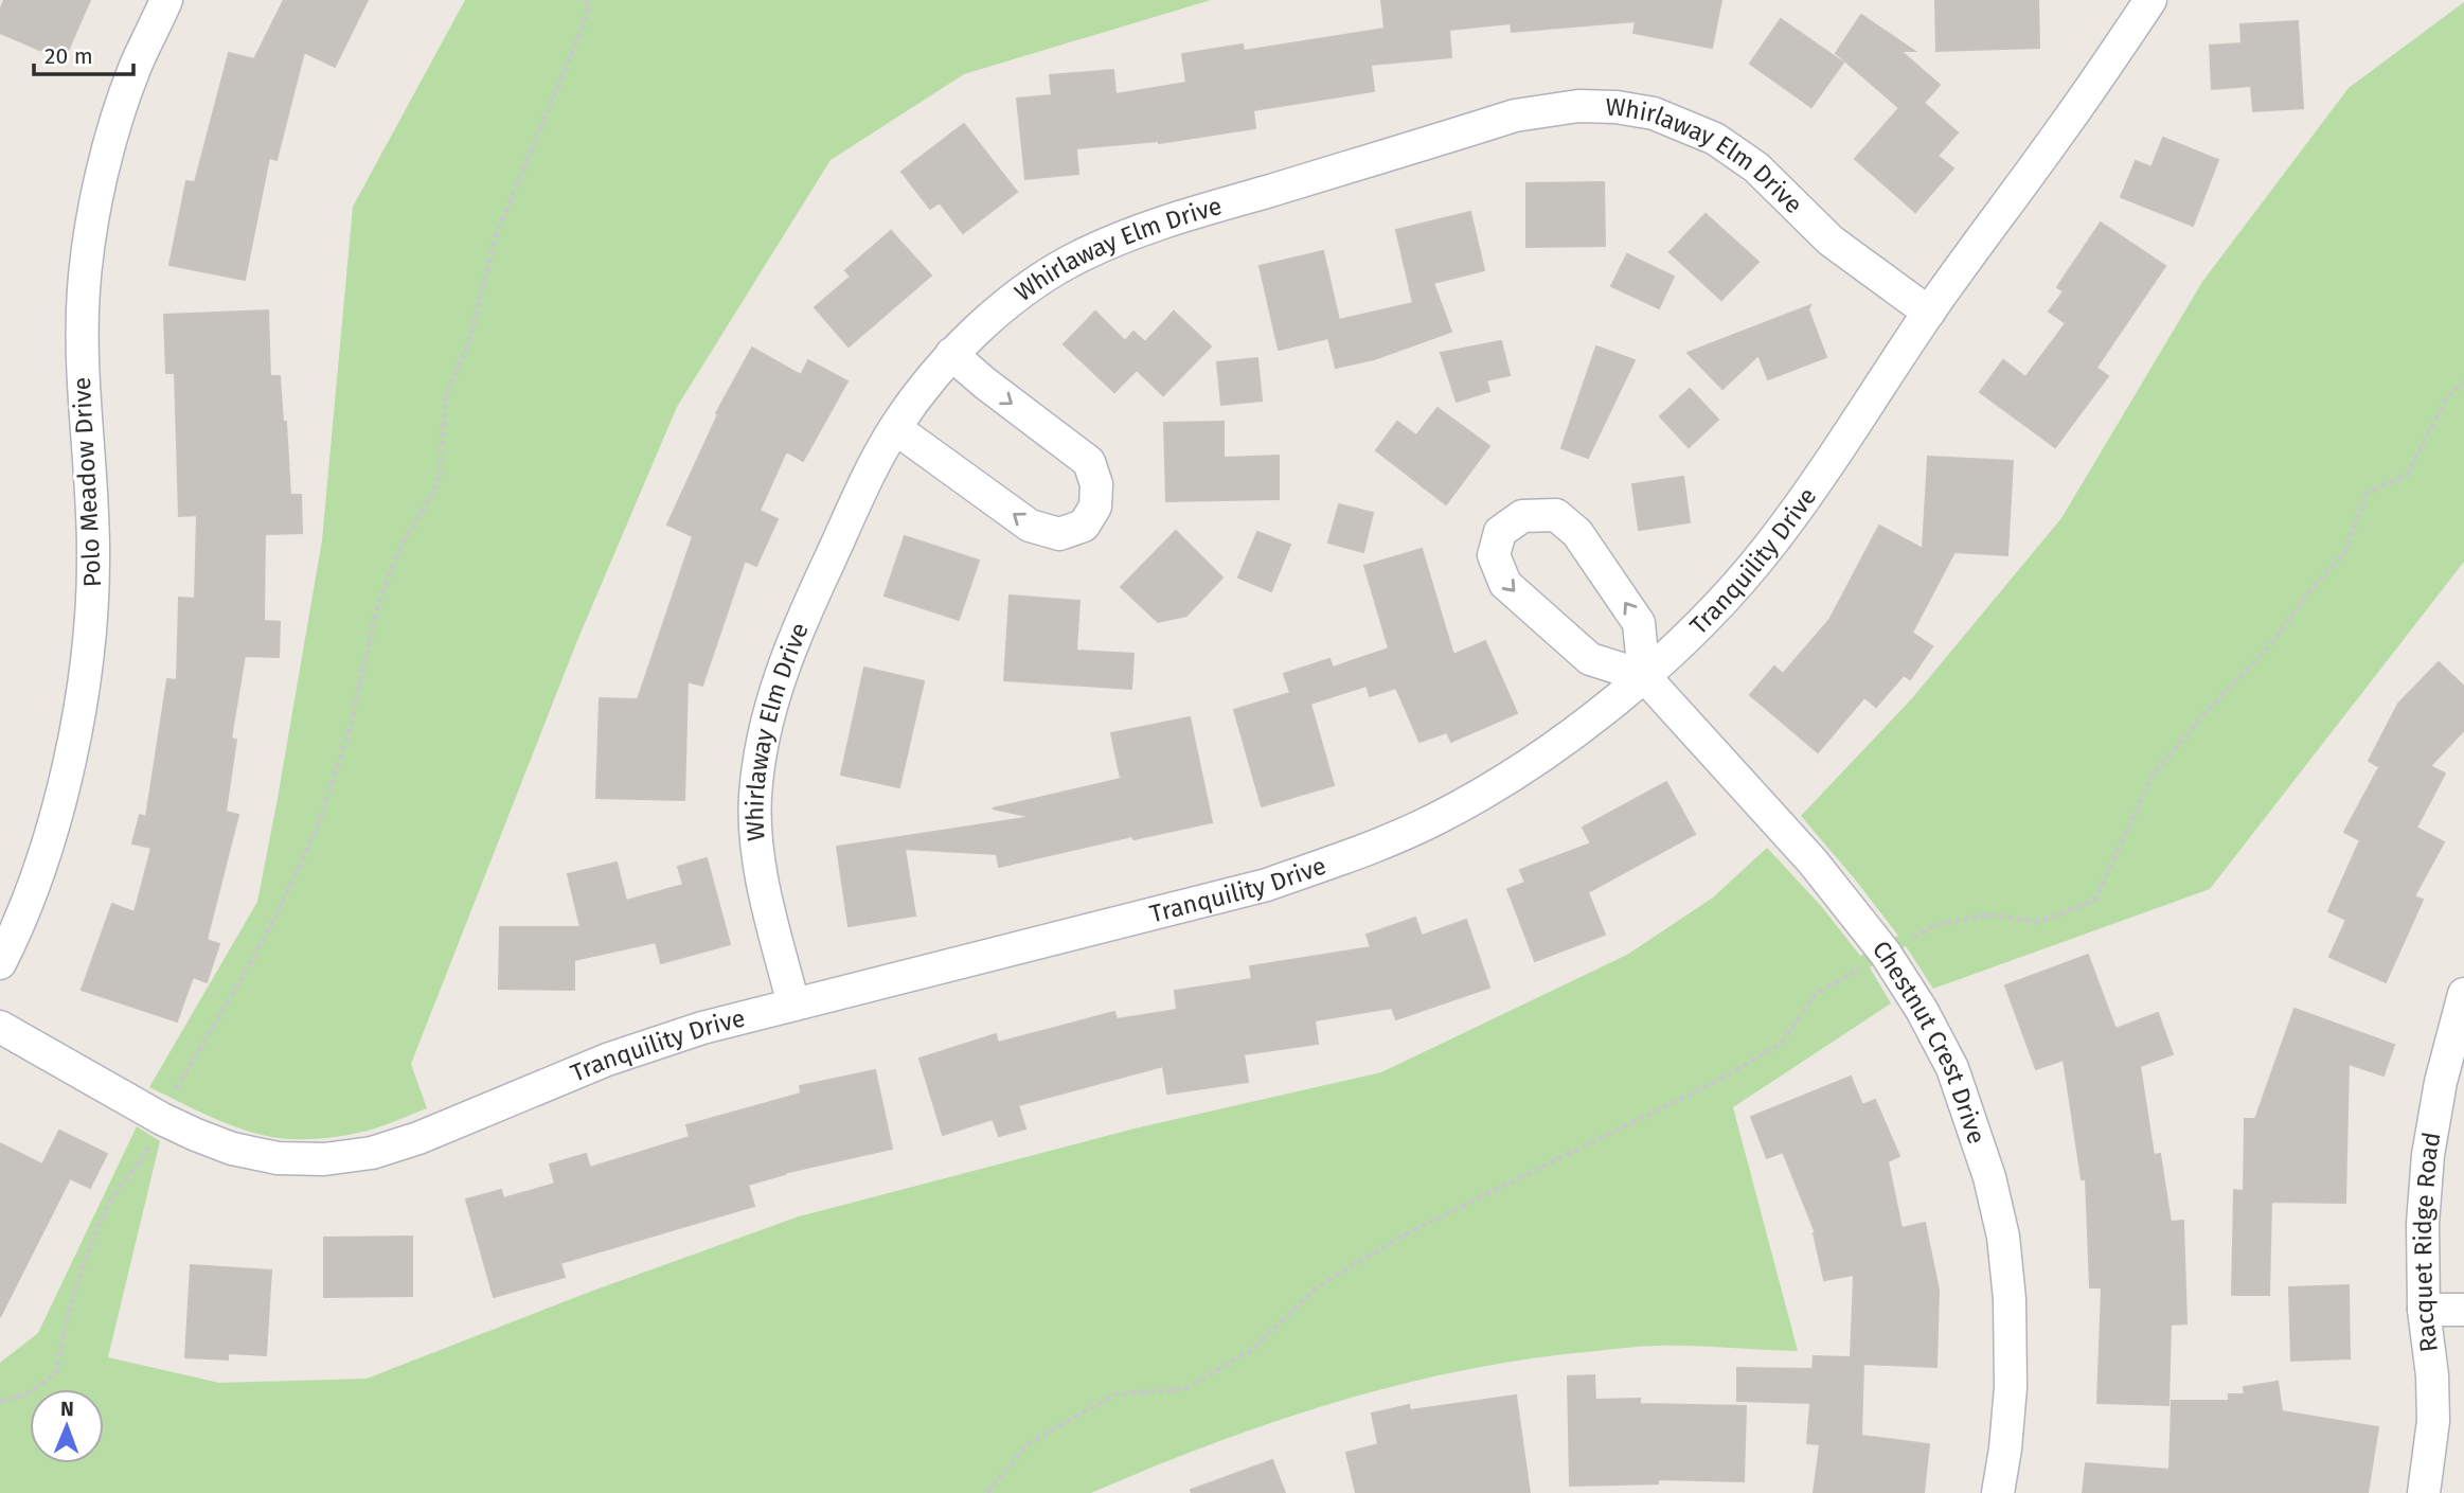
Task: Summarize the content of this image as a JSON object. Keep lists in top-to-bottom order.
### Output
{
  "streets": {
    "street": [
      "Whirlaway Elm Drive",
      "Polo Meadow Drive",
      "Tranquility Drive",
      "Chestnut Crest Drive",
      "Racquet Ridge Road"
    ]
  },
  "crossings": [
    ["Whirlaway Elm Drive", "Tranquility Drive"],
    ["Tranquility Drive", "Chestnut Crest Drive"]
  ],
  "scale_bar": "20 m",
  "north": "top"
}
